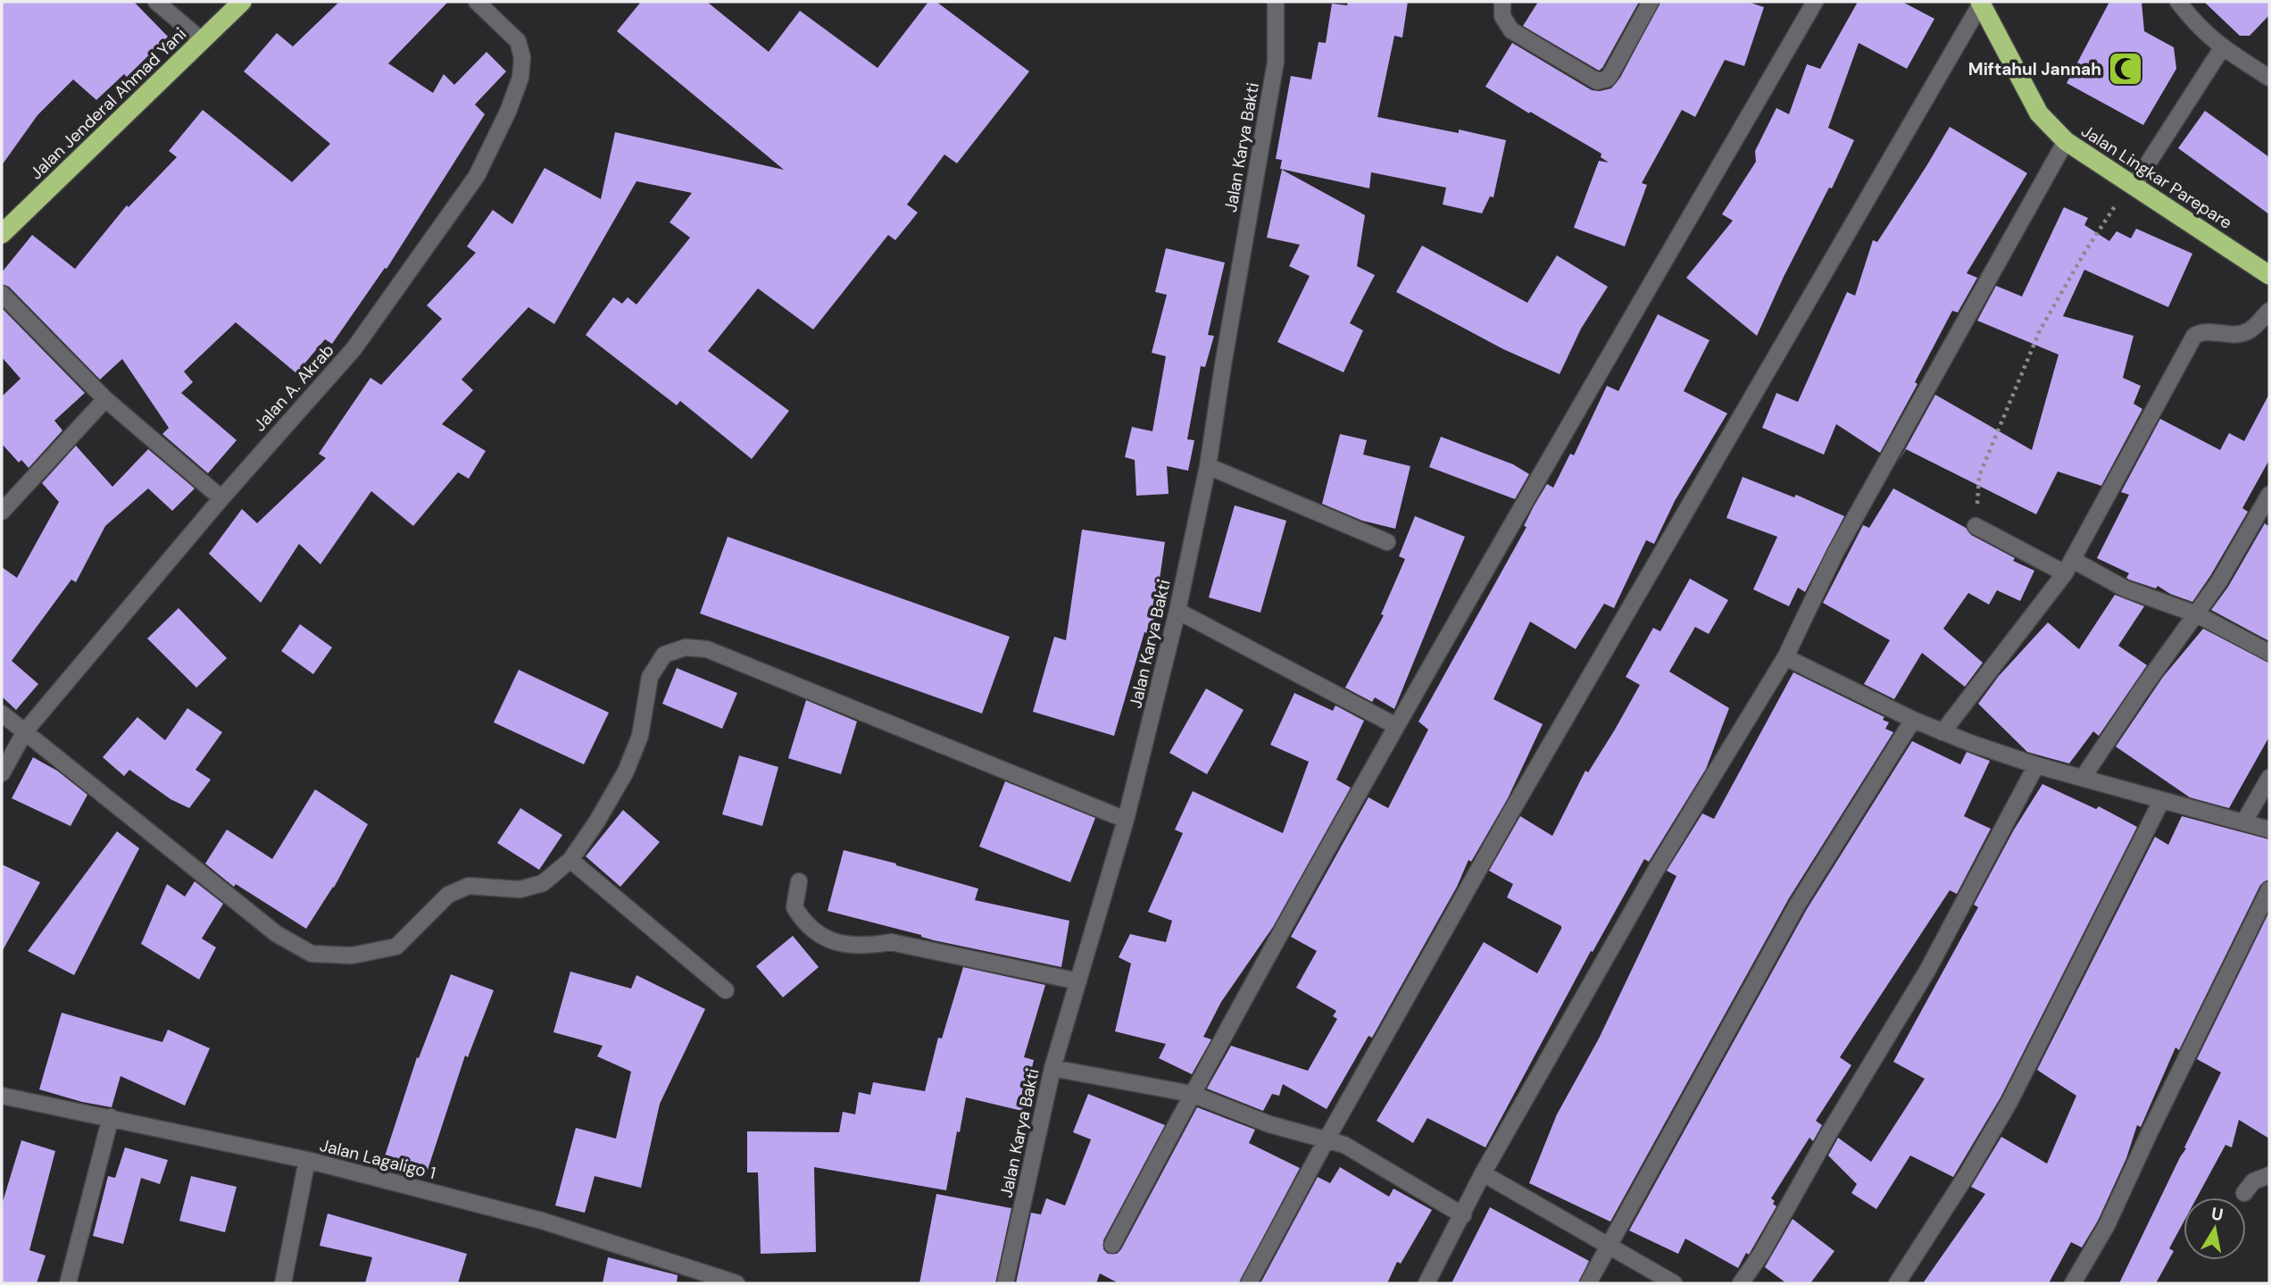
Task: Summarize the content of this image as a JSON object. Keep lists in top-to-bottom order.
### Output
{
  "streets": {
    "highway": ["Jalan Jenderal Ahmad Yani", "Jalan Lingkar Parepare"],
    "street": ["Jalan Karya Bakti", "Jalan A. Akrab", "Jalan Lagaligo 1"]
  },
  "places": {
    "mosque": ["Miftahul Jannah"]
  },
  "north": "top"
}
